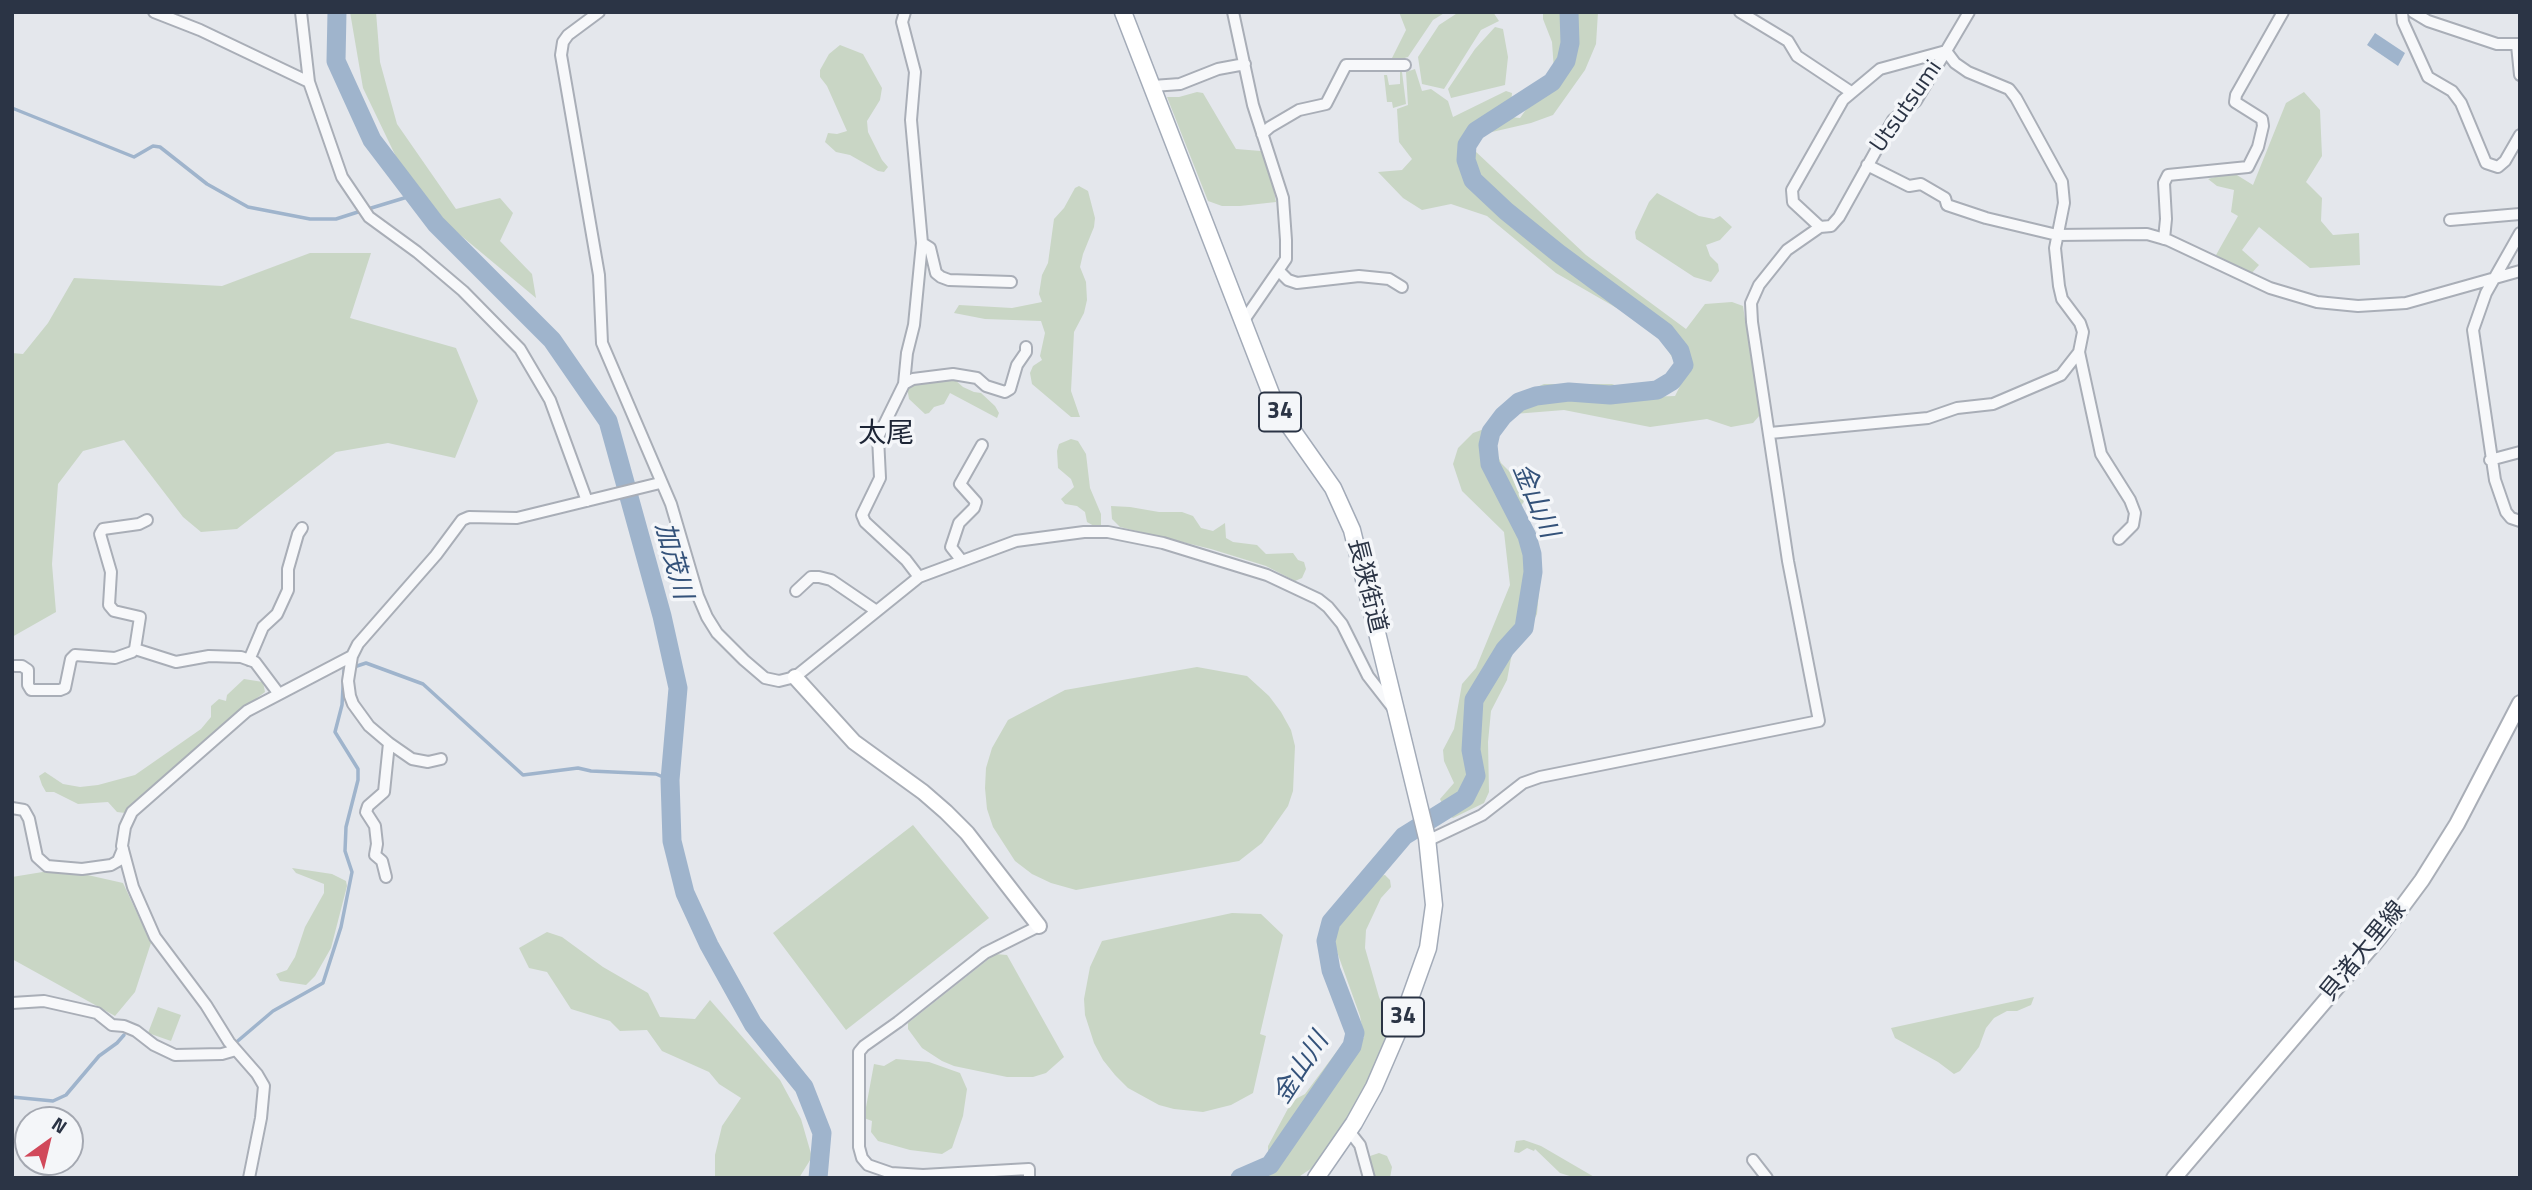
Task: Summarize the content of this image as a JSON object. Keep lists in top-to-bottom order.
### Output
{
  "streets": {
    "main road": ["34", "長狭街道"],
    "street": ["Utsutsumi", "貝渚大里線"]
  },
  "crossings": [
    ["Utsutsumi", "長狭街道"]
  ],
  "districts": ["太尾"],
  "water": ["金山川", "加茂川"],
  "north": "top right"
}
